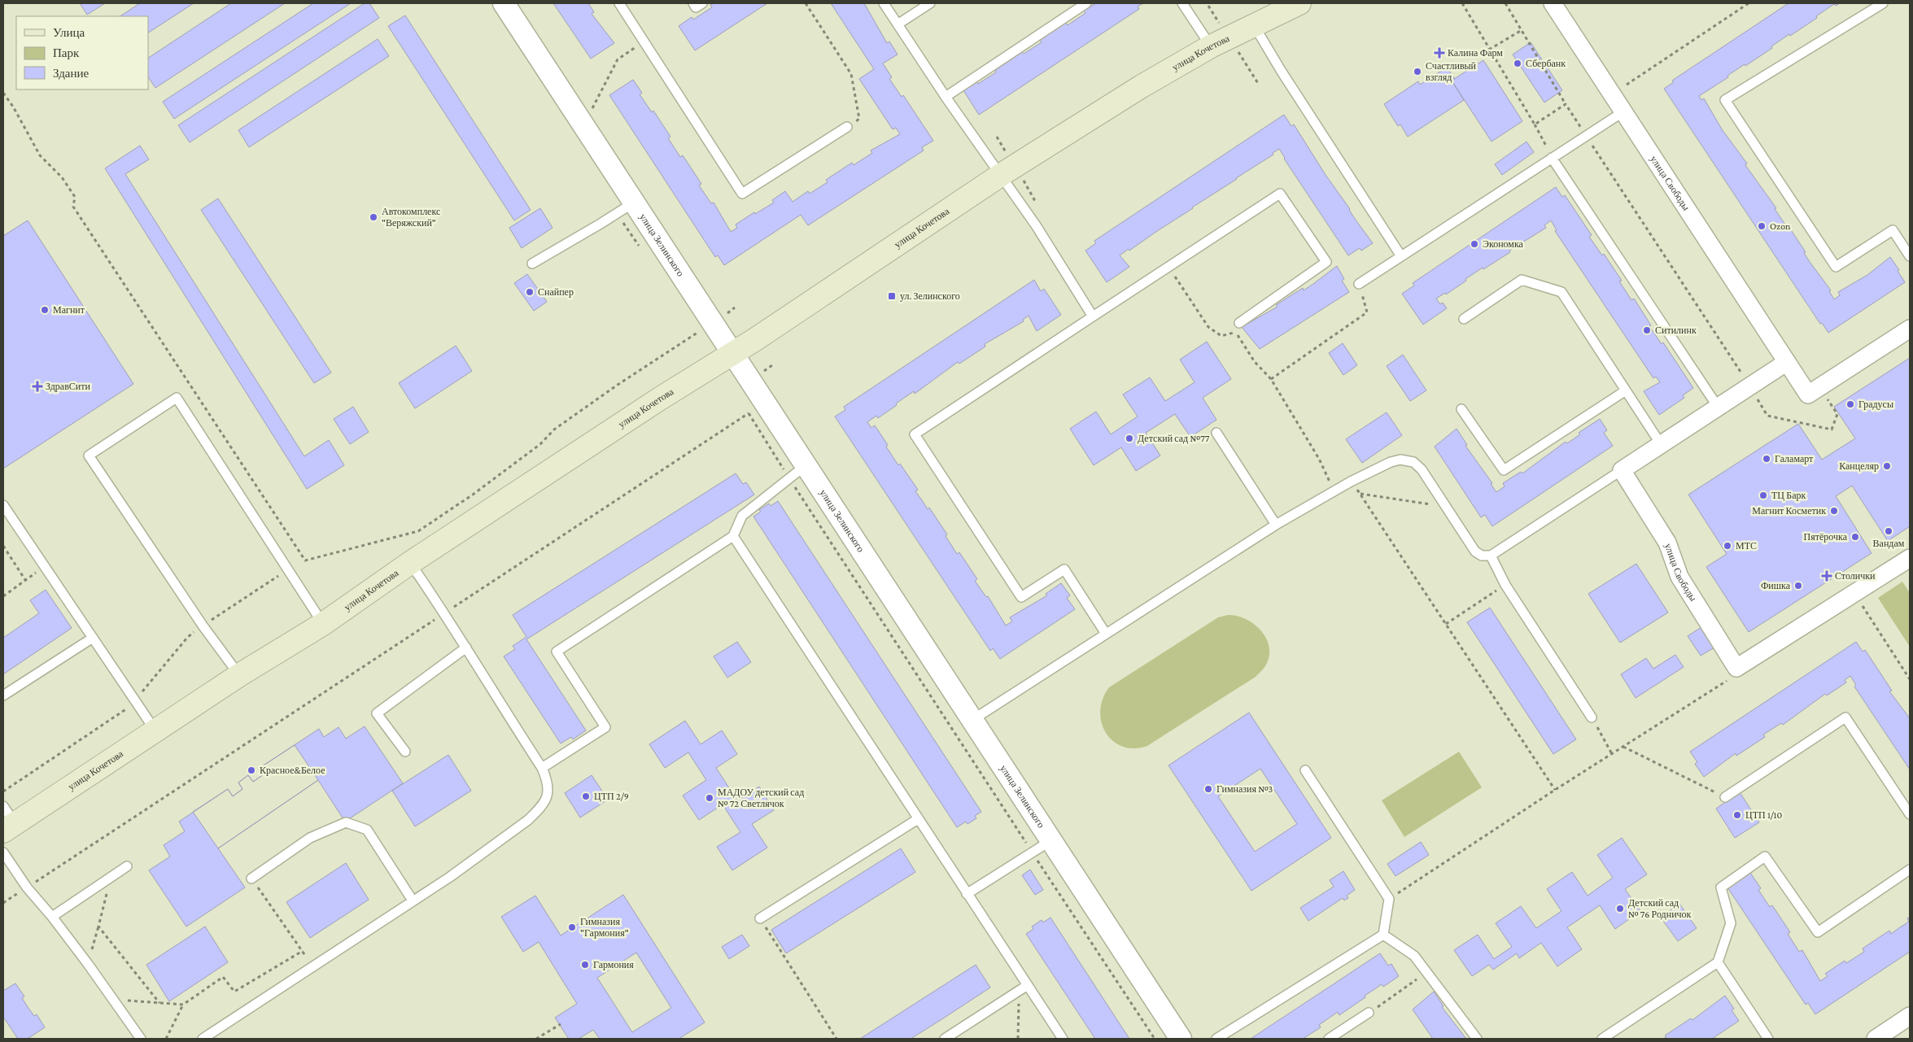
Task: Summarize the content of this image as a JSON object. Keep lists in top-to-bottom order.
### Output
{
  "streets": {
    "main road": ["улица Кочетова"],
    "street": ["улица Свободы", "улица Зелинского"]
  },
  "crossings": [
    ["улица Кочетова", "улица Зелинского"]
  ],
  "places": {
    "health": ["Калина Фарм", "ЗдравСити", "Столички"],
    "other": [
      "Сбербанк",
      "Счастливый взгляд",
      "Автокомплекс \"Веряжский\"",
      "Ozon",
      "Экономка",
      "Снайпер",
      "Магнит",
      "Ситилинк",
      "Градусы",
      "Детский сад №77",
      "Галамарт",
      "Канцеляр",
      "ТЦ Барк",
      "Магнит Косметик",
      "Вандам",
      "Пятёрочка",
      "МТС",
      "Фишка",
      "Красное&Белое",
      "Гимназия №3",
      "ЦТП 2/9",
      "МАДОУ детский сад № 72 Светлячок",
      "ЦТП 1/10",
      "Детский сад № 76 Родничок",
      "Гимназия \"Гармония\"",
      "Гармония"
    ],
    "transit": ["ул. Зелинского"]
  },
  "legend": ["Улица", "Парк", "Здание"]
}
